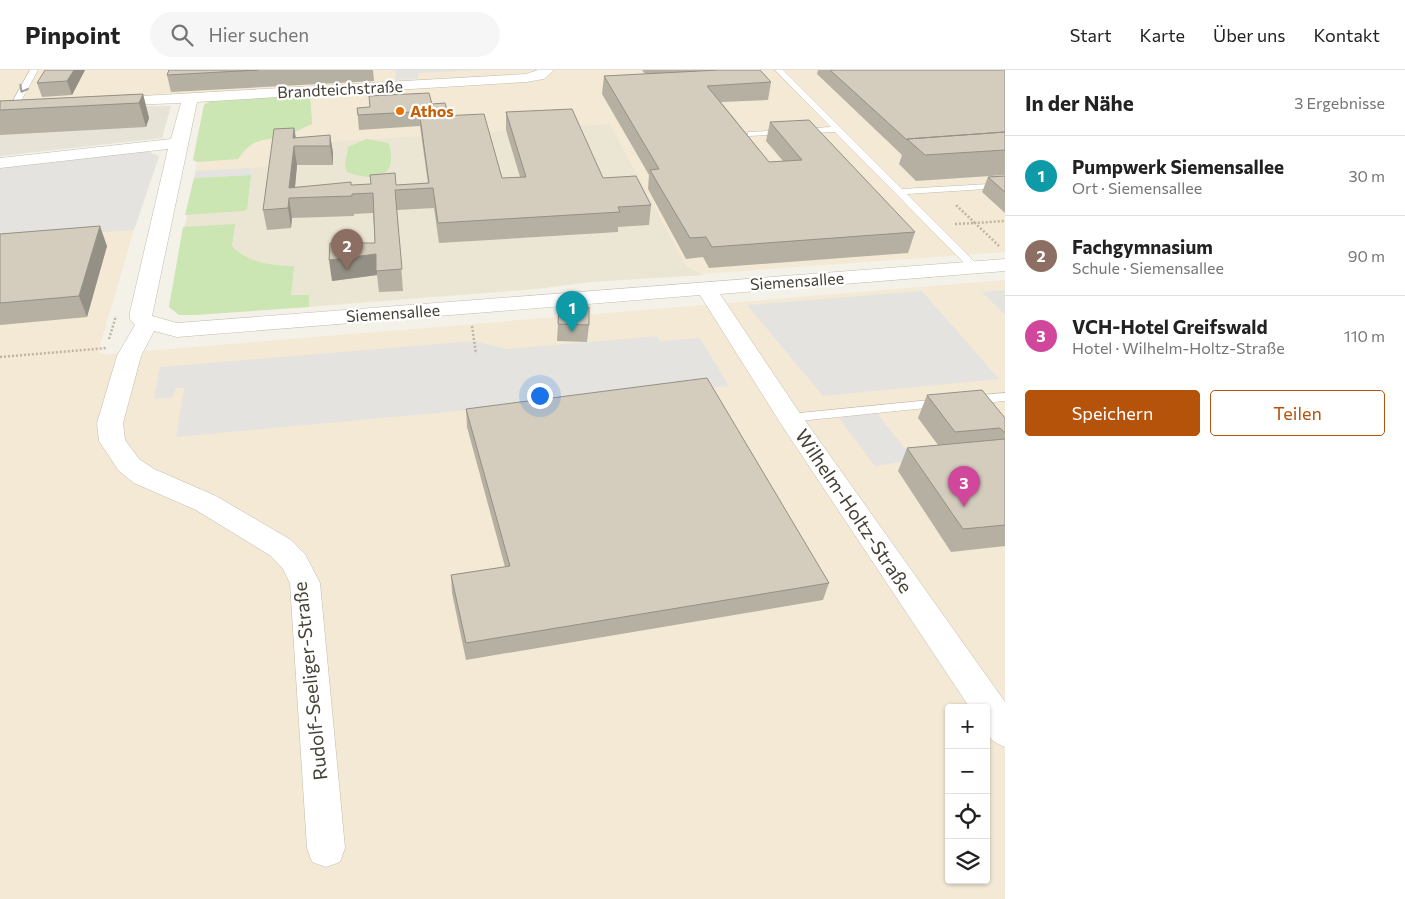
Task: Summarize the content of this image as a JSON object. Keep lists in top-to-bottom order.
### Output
{
  "streets": {
    "street": [
      "Brandteichstraße",
      "Siemensallee",
      "Wilhelm-Holtz-Straße",
      "Rudolf-Seeliger-Straße"
    ]
  },
  "crossings": [
    ["Siemensallee", "Wilhelm-Holtz-Straße"],
    ["Siemensallee", "Rudolf-Seeliger-Straße"]
  ],
  "places": ["Athos"],
  "page": {
    "header": "Pinpoint",
    "search": "Hier suchen",
    "nav": [
      "Start",
      "Karte",
      "Über uns",
      "Kontakt"
    ],
    "heading": ["In der Nähe", "3 Ergebnisse"],
    "list": [
      {
        "mark": "1",
        "name": "Pumpwerk Siemensallee",
        "note": "Ort · Siemensallee",
        "value": "30 m"
      },
      {
        "mark": "2",
        "name": "Fachgymnasium",
        "note": "Schule · Siemensallee",
        "value": "90 m"
      },
      {
        "mark": "3",
        "name": "VCH-Hotel Greifswald",
        "note": "Hotel · Wilhelm-Holtz-Straße",
        "value": "110 m"
      }
    ],
    "pins": ["2", "1", "3"],
    "buttons": ["Speichern", "Teilen"],
    "map_buttons": ["+", "−"]
  }
}
